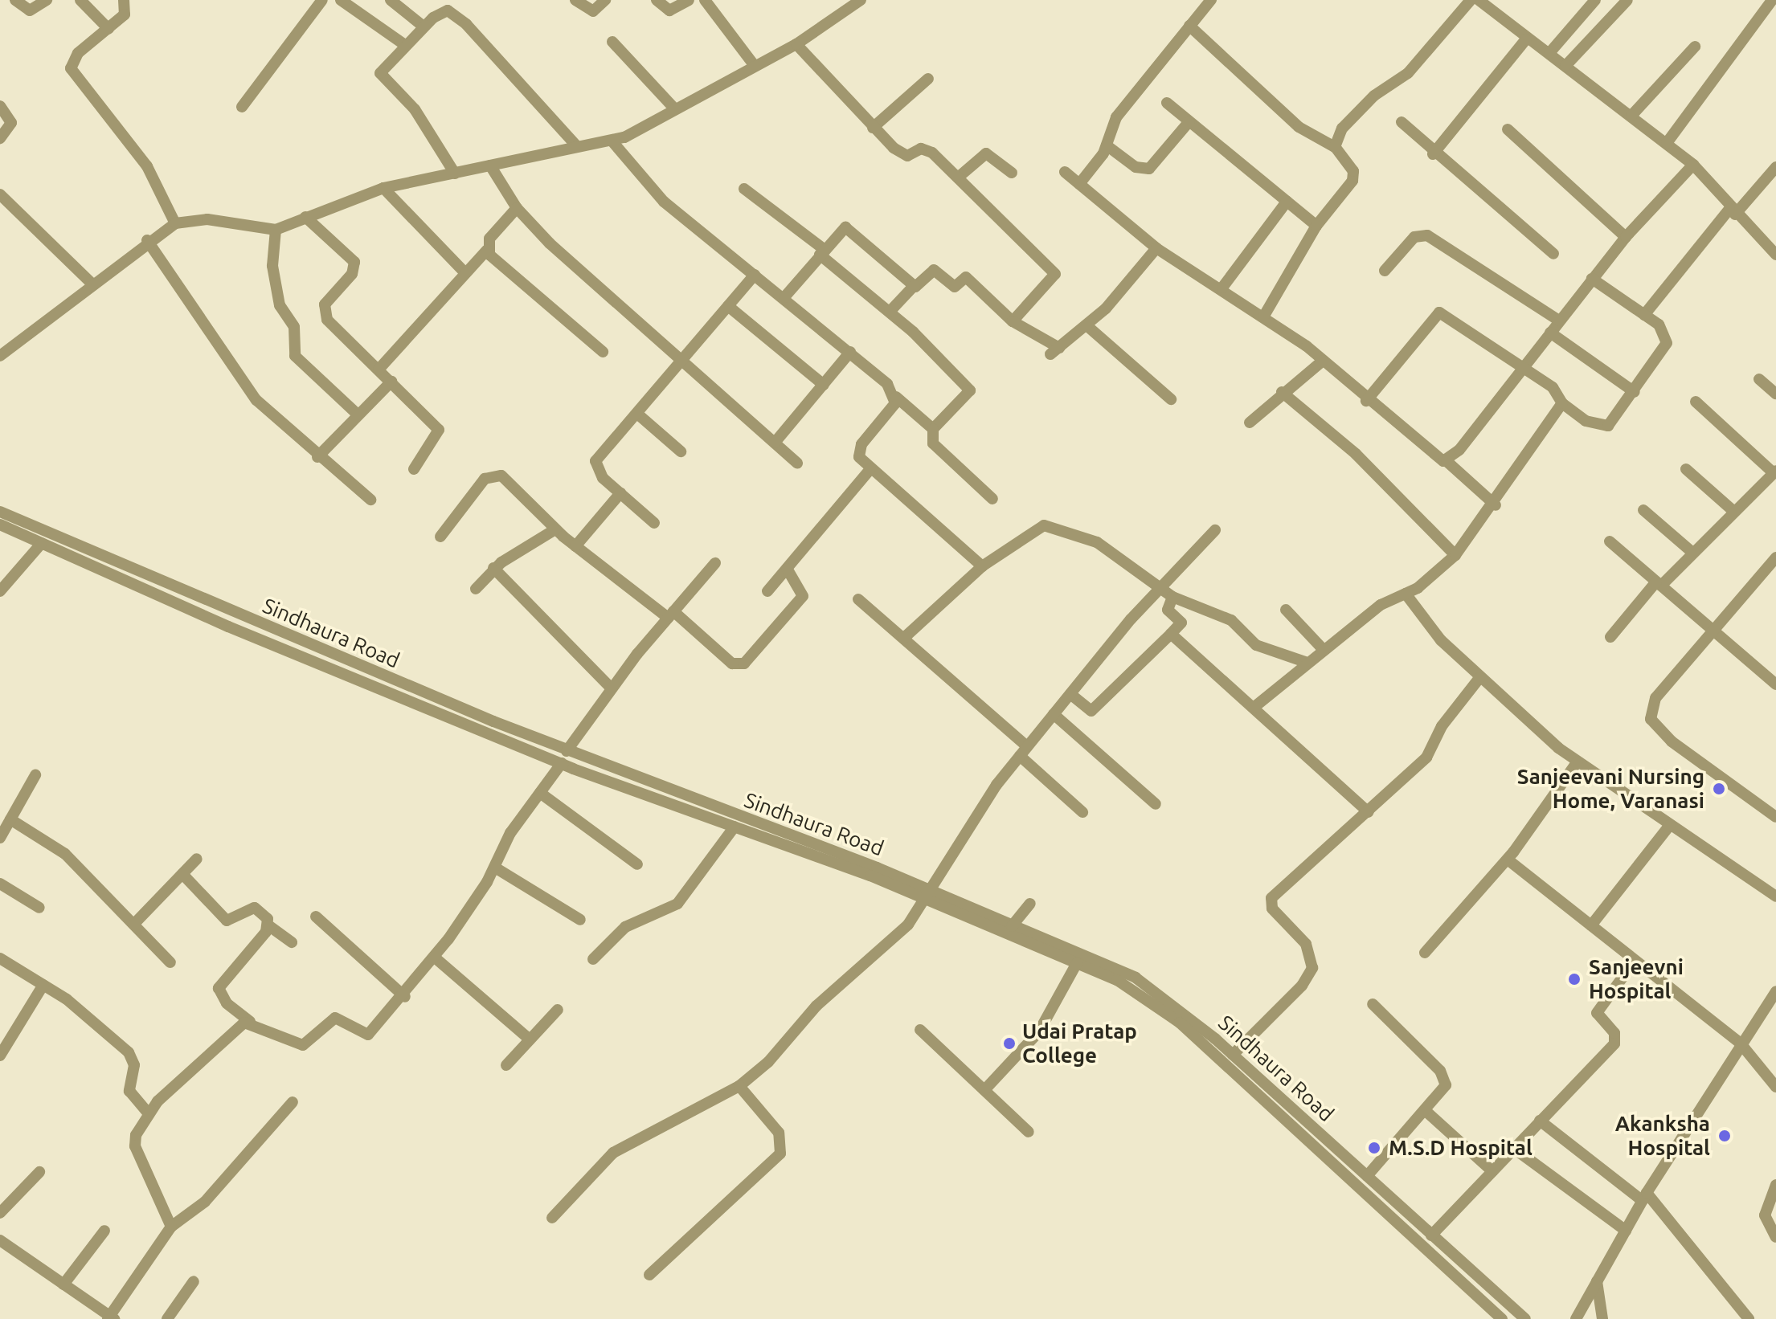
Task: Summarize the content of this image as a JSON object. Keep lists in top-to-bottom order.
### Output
{
  "streets": {
    "street": ["Sindhaura Road"]
  },
  "places": [
    "Sanjeevani Nursing Home, Varanasi",
    "Sanjeevni Hospital",
    "Udai Pratap College",
    "Akanksha Hospital",
    "M.S.D Hospital"
  ]
}
